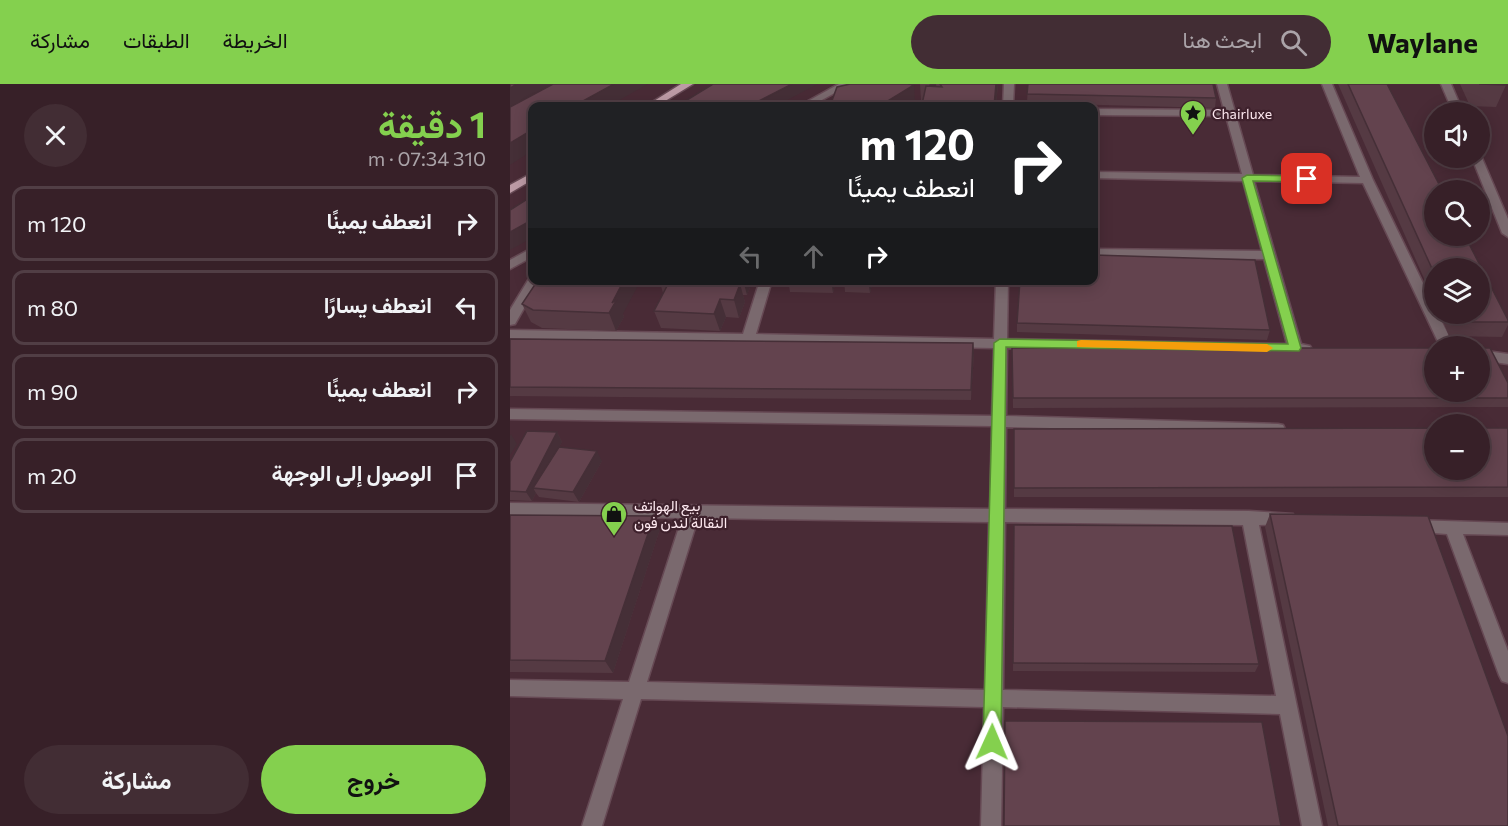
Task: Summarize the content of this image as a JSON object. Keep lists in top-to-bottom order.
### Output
{
  "places": {
    "place": ["Chairluxe"],
    "shop": ["بيع الهواتف النقالة لندن فون"]
  },
  "page": {
    "header": "Waylane",
    "search": "ابحث هنا",
    "nav": ["الخريطة", "الطبقات", "مشاركة"],
    "heading": ["1 دقيقة", "310 m · 07:34"],
    "map_buttons": ["+", "−"],
    "turn": ["120 m", "انعطف يمينًا"],
    "list": [
      {
        "name": "انعطف يمينًا",
        "value": "120 m"
      },
      {
        "name": "انعطف يسارًا",
        "value": "80 m"
      },
      {
        "name": "انعطف يمينًا",
        "value": "90 m"
      },
      {
        "name": "الوصول إلى الوجهة",
        "value": "20 m"
      }
    ],
    "buttons": ["خروج", "مشاركة"]
  }
}
